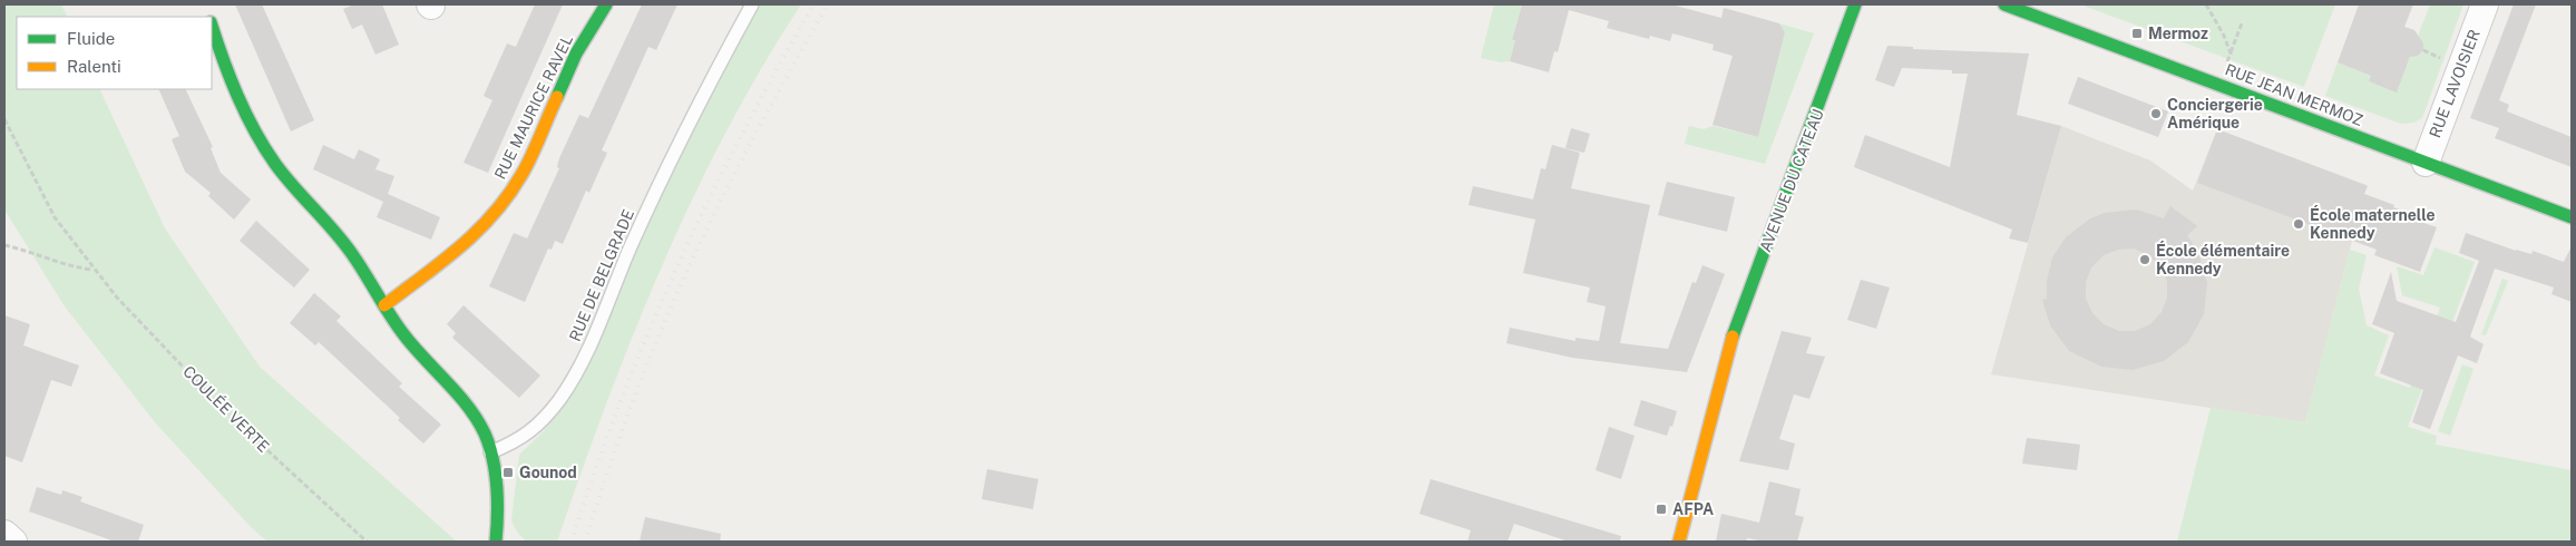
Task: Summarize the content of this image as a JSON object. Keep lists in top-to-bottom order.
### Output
{
  "streets": {
    "street": [
      "RUE LAVOISIER",
      "RUE JEAN MERMOZ",
      "RUE MAURICE RAVEL",
      "AVENUE DU CATEAU"
    ],
    "lane": ["RUE DE BELGRADE"],
    "path": ["COULÉE VERTE"]
  },
  "crossings": [
    ["RUE LAVOISIER", "RUE JEAN MERMOZ"]
  ],
  "places": {
    "transit": ["Mermoz", "Gounod", "AFPA"],
    "other": ["Conciergerie Amérique", "École maternelle Kennedy", "École élémentaire Kennedy"]
  },
  "legend": ["Fluide", "Ralenti"]
}
